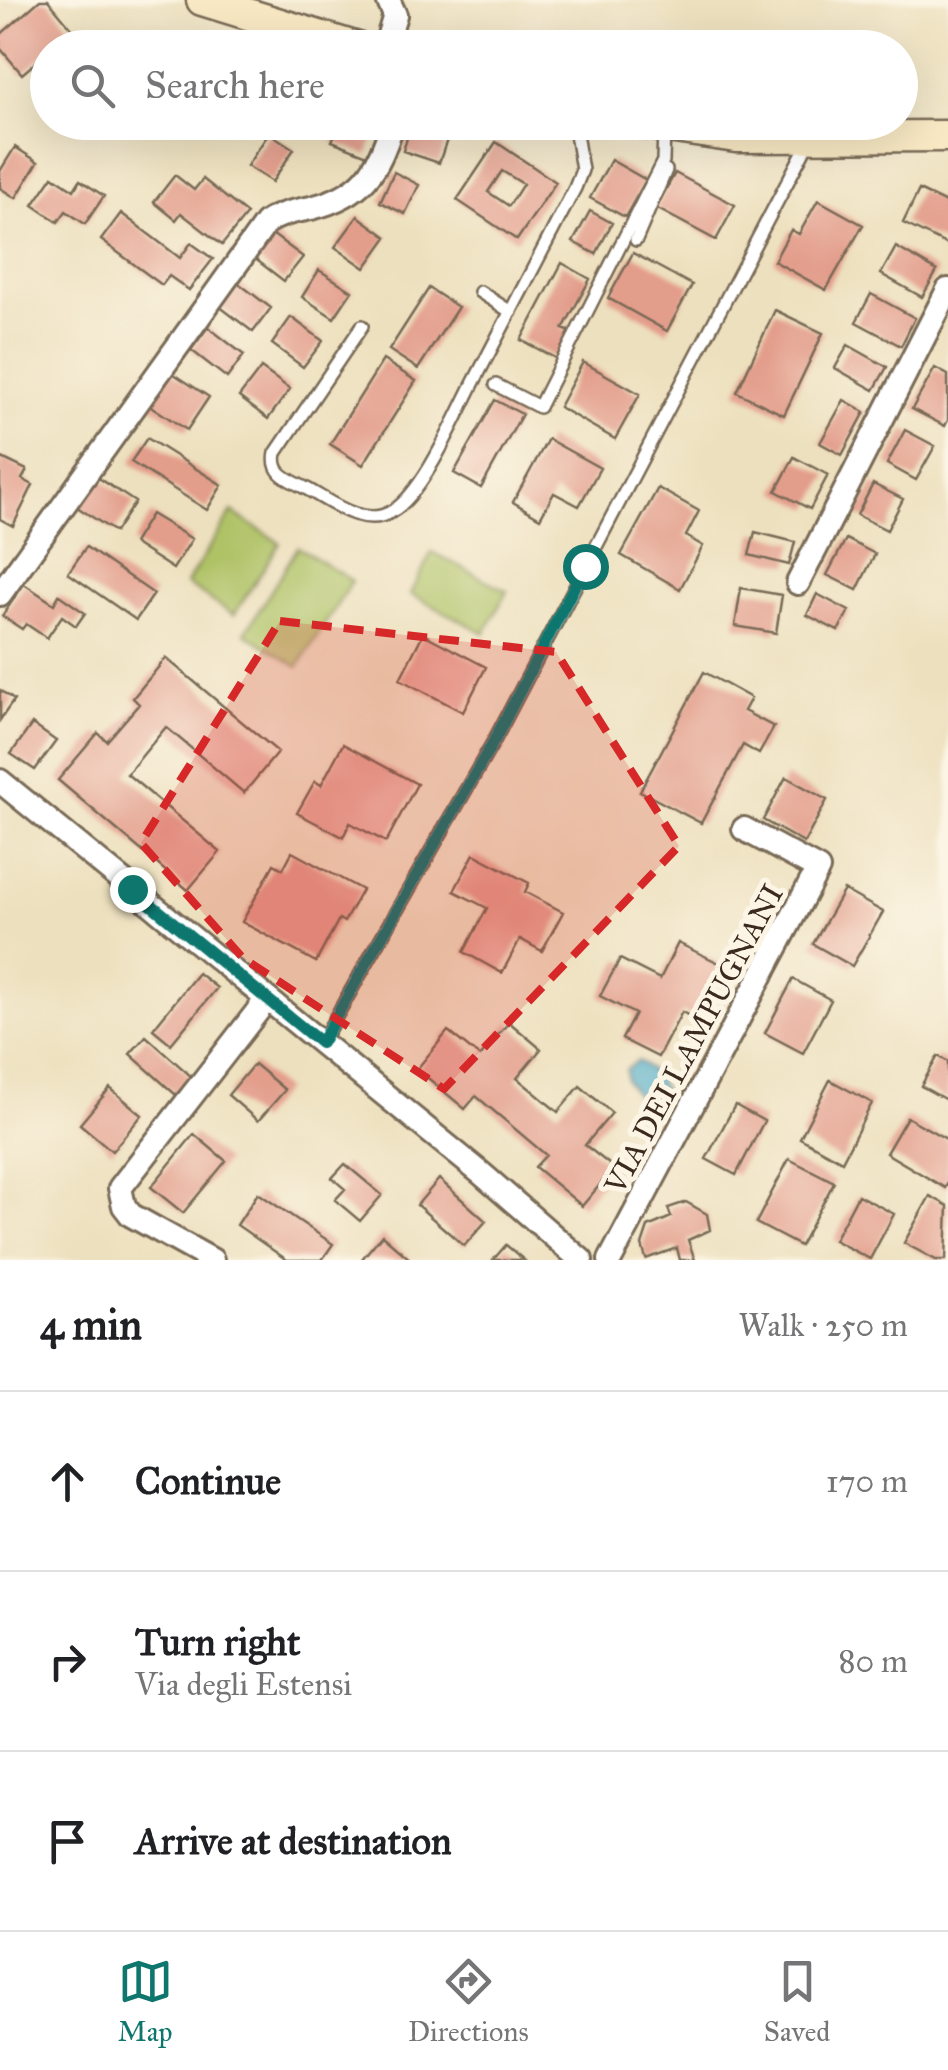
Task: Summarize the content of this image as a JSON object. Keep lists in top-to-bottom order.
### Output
{
  "streets": {
    "street": ["VIA DEI LAMPUGNANI"]
  },
  "page": {
    "search": "Search here",
    "heading": ["4 min", "Walk · 250 m"],
    "list": [
      ["Continue", "170 m"],
      ["Turn right", "Via degli Estensi", "80 m"],
      "Arrive at destination"
    ],
    "nav": ["Map", "Directions", "Saved"]
  }
}
